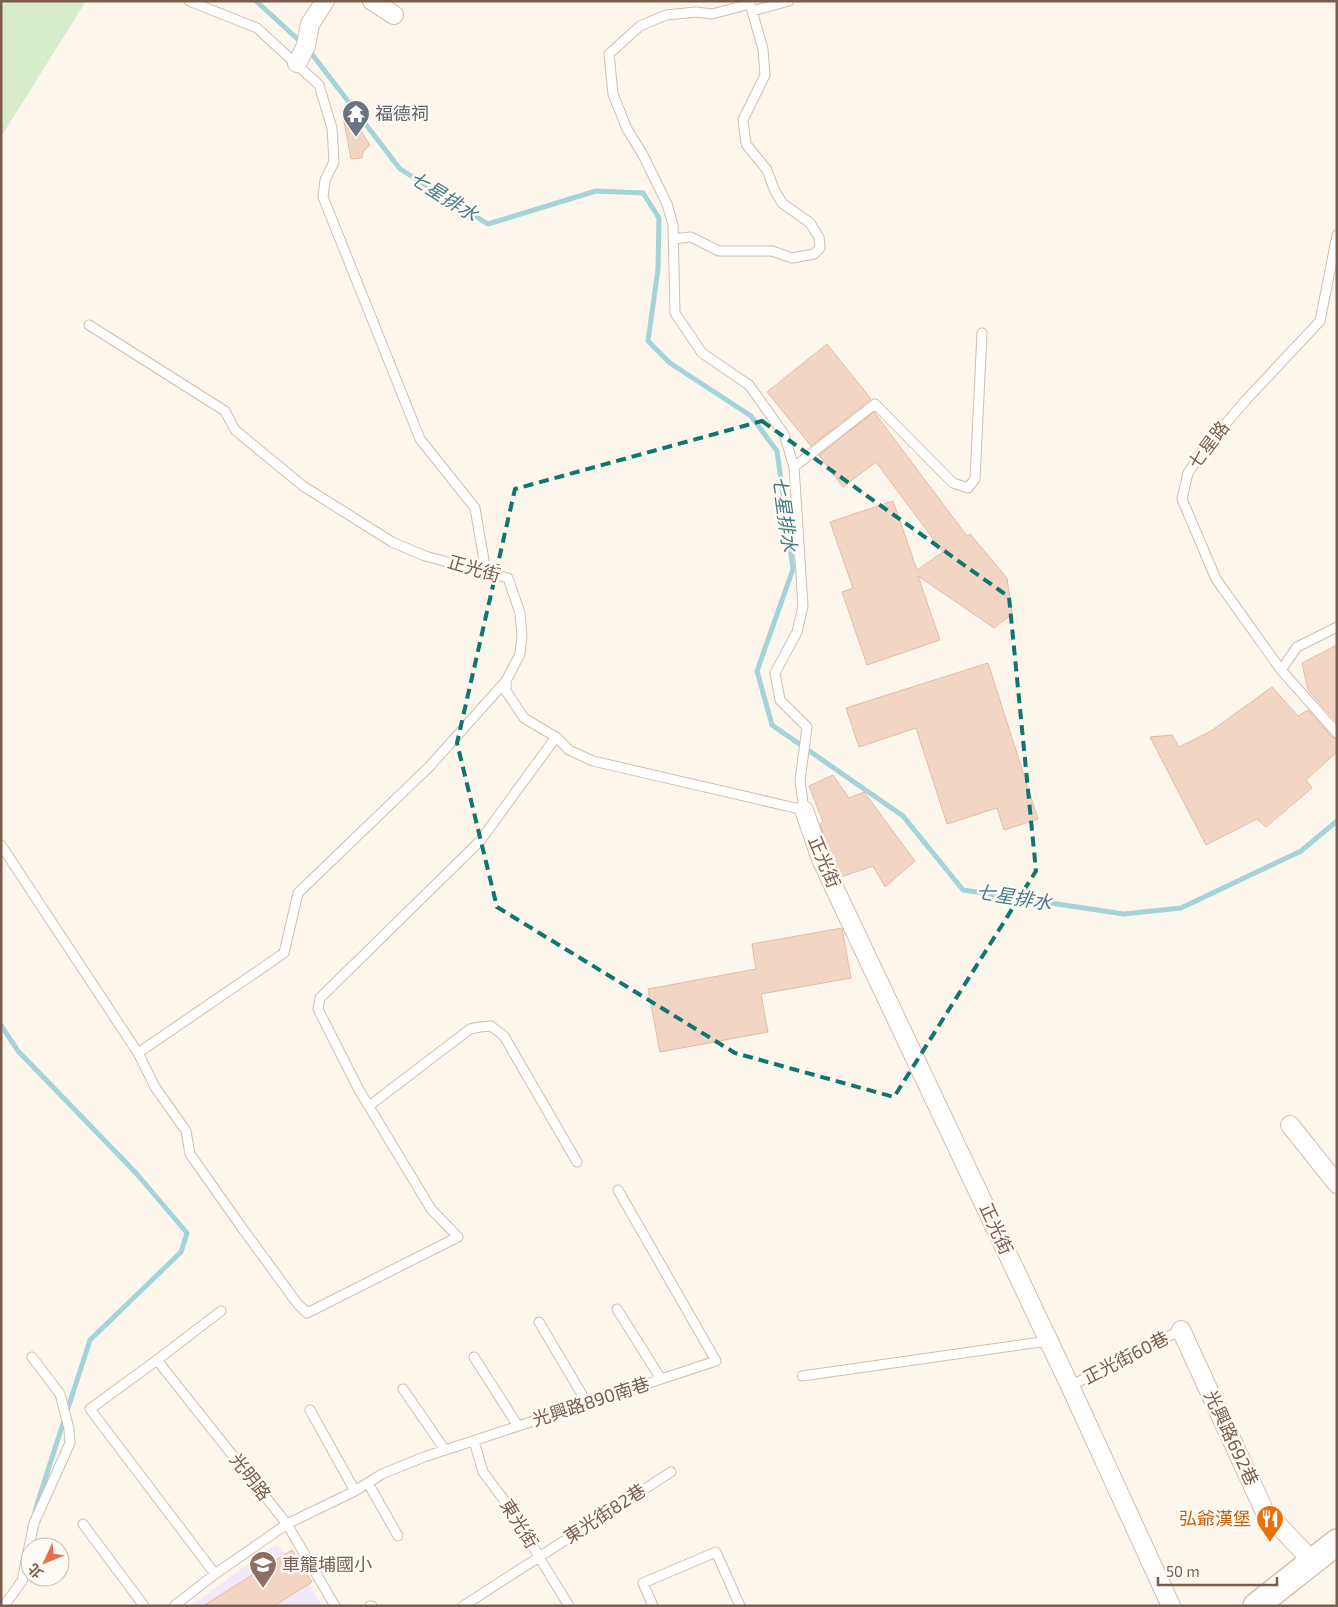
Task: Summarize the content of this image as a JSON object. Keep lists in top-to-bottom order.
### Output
{
  "streets": {
    "street": ["正光街", "光興路692巷"],
    "lane": [
      "七星路",
      "正光街60巷",
      "光興路890南巷",
      "光明路",
      "東光街82巷",
      "東光街"
    ]
  },
  "crossings": [
    ["正光街", "正光街60巷"],
    ["正光街60巷", "光興路692巷"],
    ["光興路890南巷", "光明路"],
    ["光興路890南巷", "東光街"],
    ["東光街82巷", "東光街"]
  ],
  "water": ["七星排水"],
  "places": {
    "temple": ["福德祠"],
    "restaurant": ["弘爺漢堡"],
    "school or university": ["車籠埔國小"]
  },
  "scale_bar": "50 m",
  "north": "bottom left"
}
